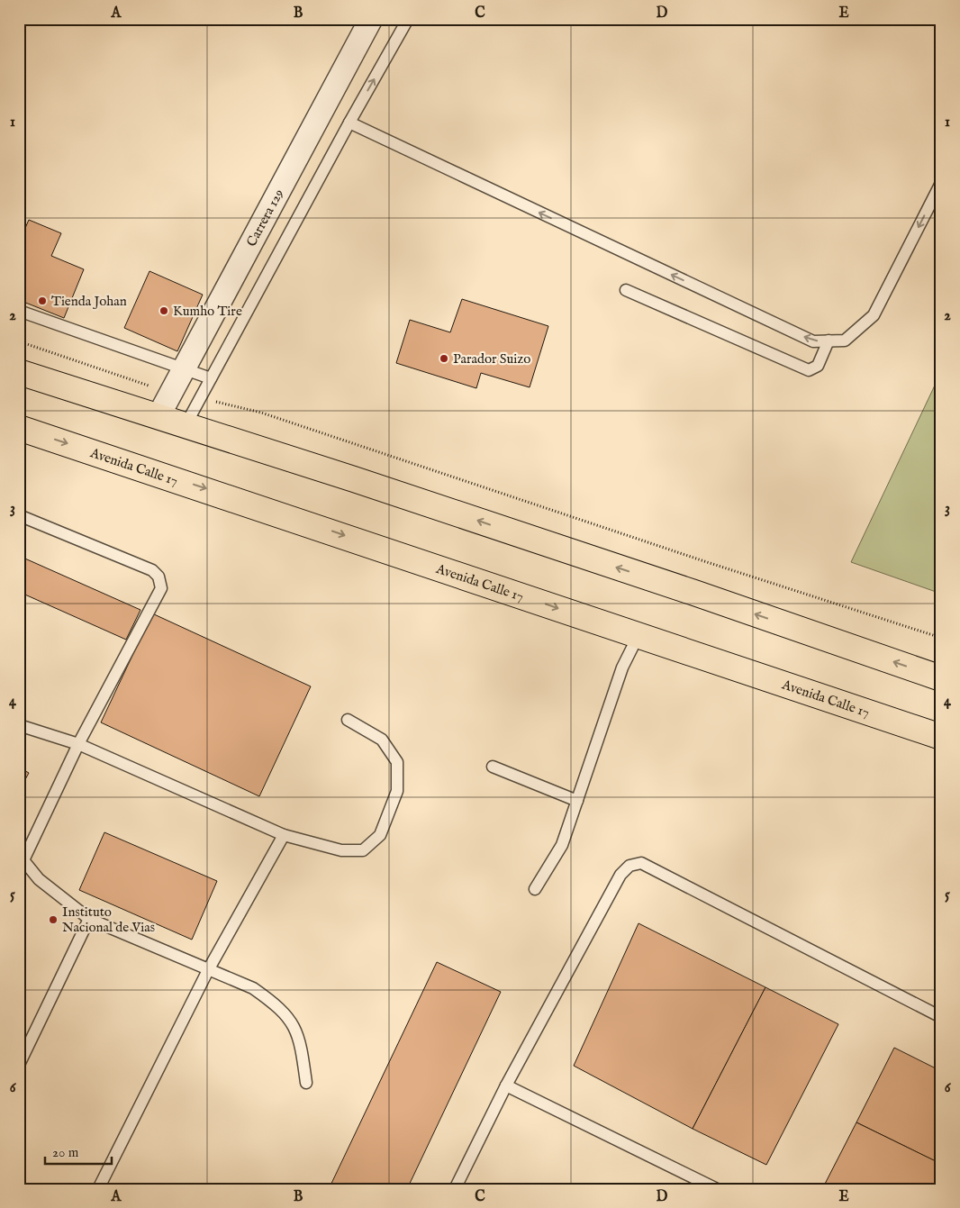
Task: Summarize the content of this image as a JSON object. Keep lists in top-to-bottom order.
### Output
{
  "streets": {
    "main road": ["Avenida Calle 17"],
    "street": ["Carrera 129"]
  },
  "places": [
    "Tienda Johan",
    "Kumho Tire",
    "Parador Suizo",
    "Instituto Nacional de Vias"
  ],
  "scale_bar": "20 m",
  "grid": {
    "columns": [
      "A",
      "B",
      "C",
      "D",
      "E"
    ],
    "rows": [
      "1",
      "2",
      "3",
      "4",
      "5",
      "6"
    ]
  }
}
